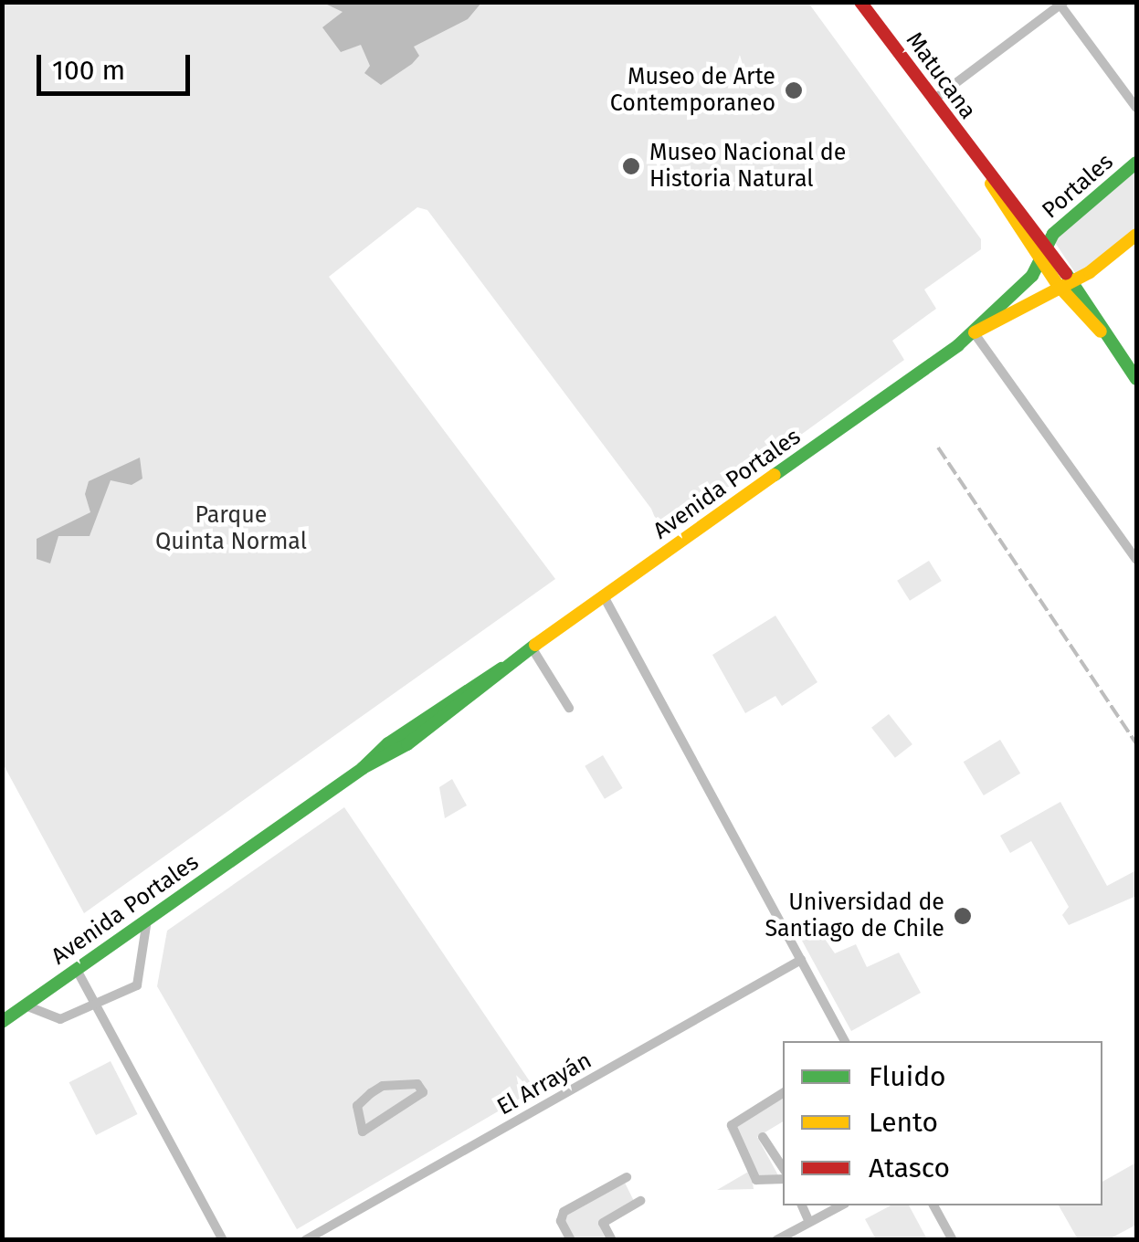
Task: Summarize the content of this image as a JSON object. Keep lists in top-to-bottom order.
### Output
{
  "streets": {
    "main road": ["Matucana", "Portales", "Avenida Portales"],
    "street": ["El Arrayán"]
  },
  "crossings": [
    ["Matucana", "Portales"],
    ["Matucana", "Avenida Portales"],
    ["Portales", "Avenida Portales"]
  ],
  "parks": ["Parque Quinta Normal"],
  "places": ["Museo de Arte Contemporaneo", "Museo Nacional de Historia Natural", "Universidad de Santiago de Chile"],
  "legend": ["Fluido", "Lento", "Atasco"],
  "scale_bar": "100 m"
}
